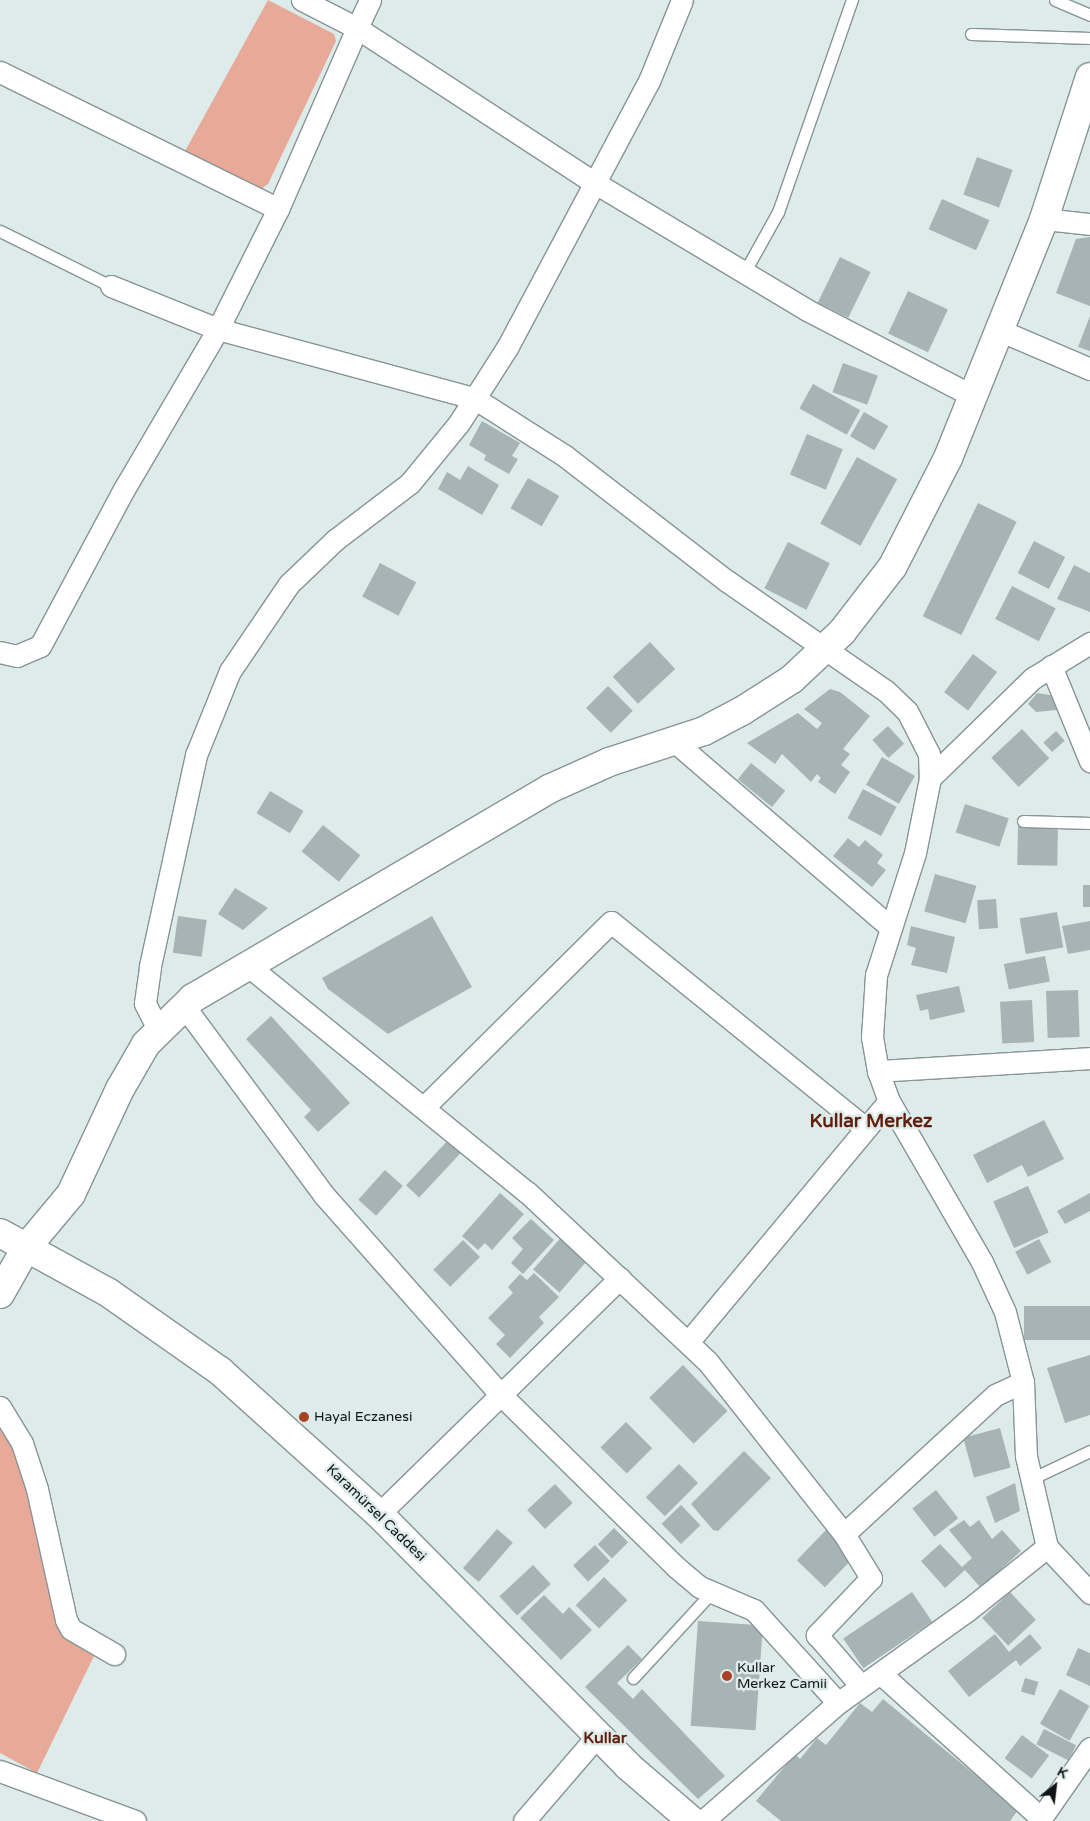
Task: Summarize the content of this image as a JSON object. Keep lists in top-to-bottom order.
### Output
{
  "streets": {
    "main road": ["Karamürsel Caddesi"]
  },
  "districts": ["Kullar Merkez", "Kullar"],
  "places": ["Hayal Eczanesi", "Kullar Merkez Camii"],
  "north": "top right"
}
